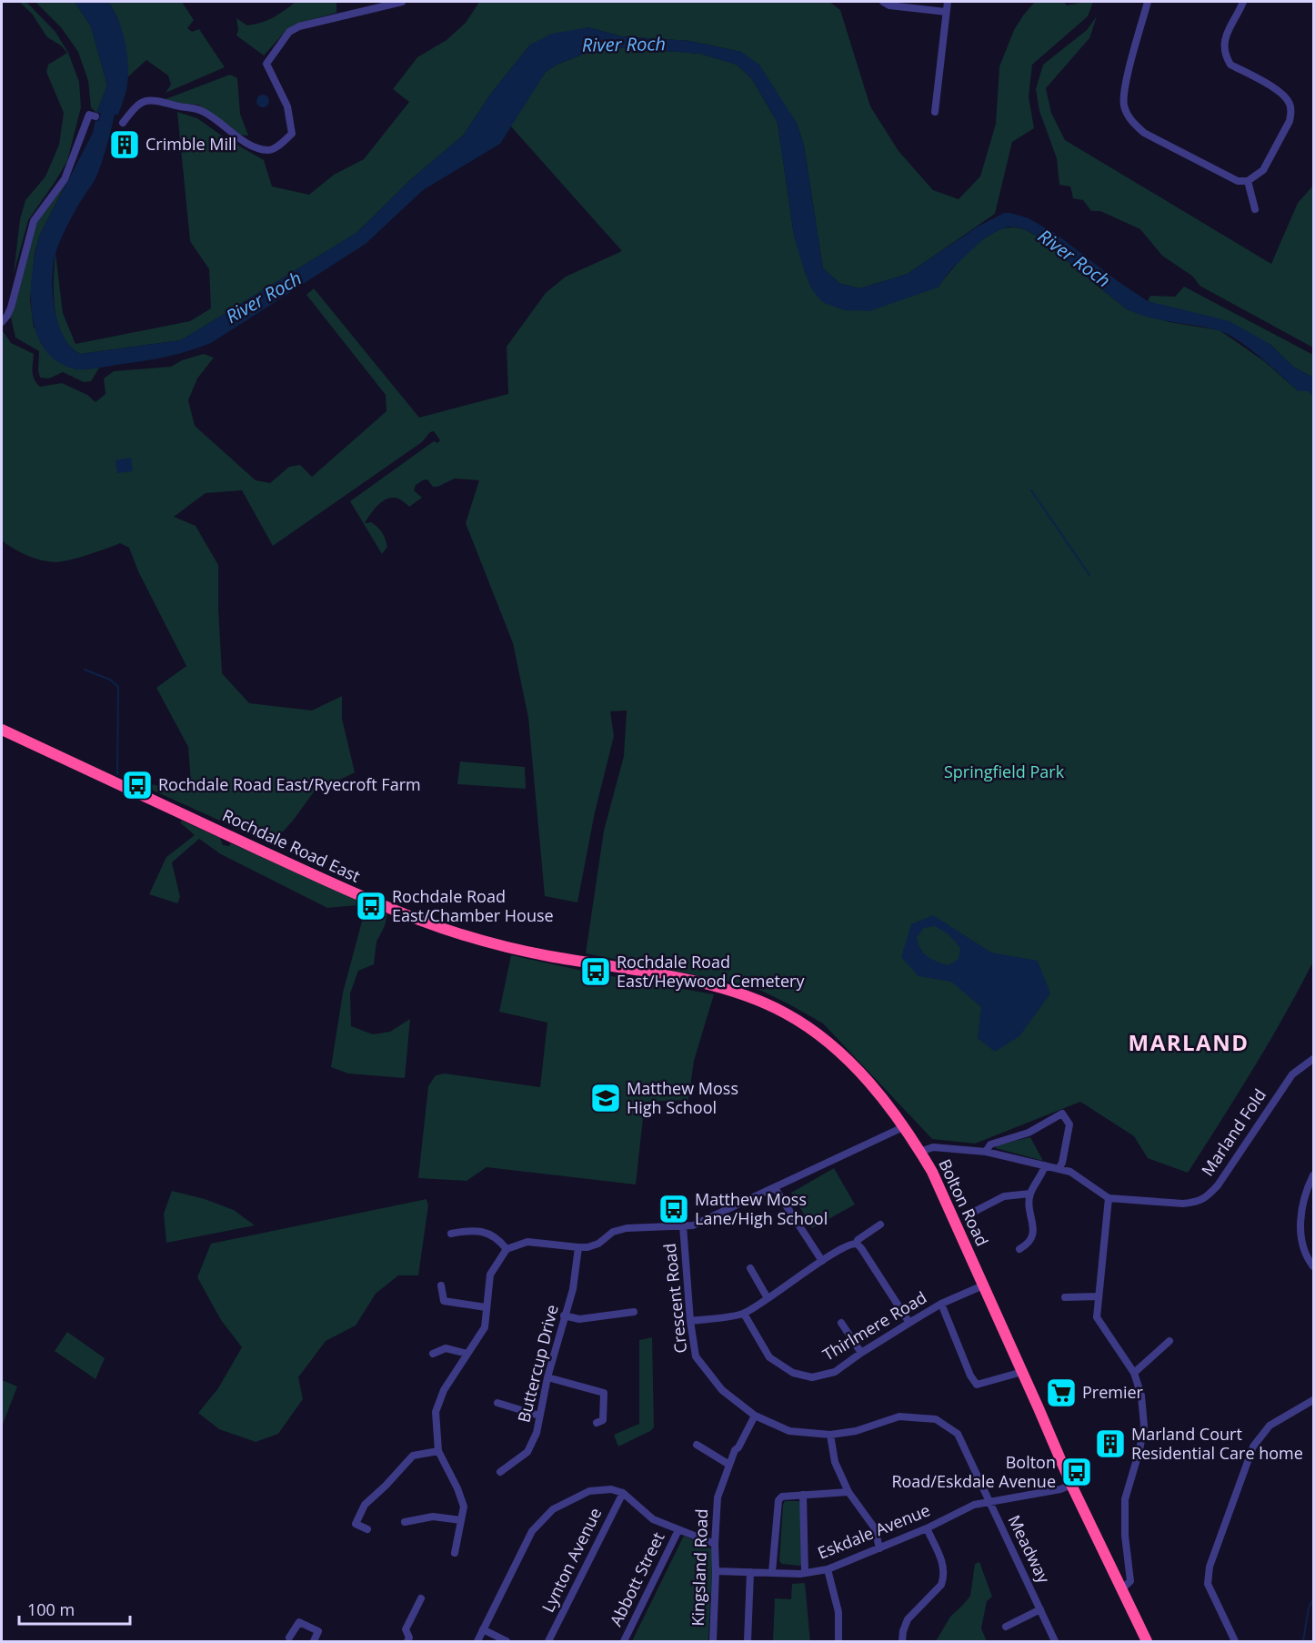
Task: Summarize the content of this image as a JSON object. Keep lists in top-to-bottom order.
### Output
{
  "streets": {
    "highway": ["Rochdale Road East", "Bolton Road"],
    "street": [
      "Marland Fold",
      "Crescent Road",
      "Thirlmere Road",
      "Buttercup Drive",
      "Eskdale Avenue",
      "Meadway",
      "Lynton Avenue",
      "Kingsland Road",
      "Abbott Street"
    ]
  },
  "crossings": [
    ["Rochdale Road East", "Bolton Road"],
    ["Bolton Road", "Thirlmere Road"],
    ["Bolton Road", "Eskdale Avenue"],
    ["Crescent Road", "Eskdale Avenue"],
    ["Crescent Road", "Meadway"],
    ["Crescent Road", "Kingsland Road"],
    ["Eskdale Avenue", "Meadway"],
    ["Eskdale Avenue", "Kingsland Road"]
  ],
  "districts": ["MARLAND"],
  "water": ["River Roch"],
  "parks": ["Springfield Park"],
  "places": {
    "building": ["Crimble Mill", "Marland Court Residential Care home"],
    "bus stop": [
      "Rochdale Road East/Ryecroft Farm",
      "Rochdale Road East/Chamber House",
      "Rochdale Road East/Heywood Cemetery",
      "Matthew Moss Lane/High School",
      "Bolton Road/Eskdale Avenue"
    ],
    "school or university": ["Matthew Moss High School"],
    "supermarket": ["Premier"]
  },
  "scale_bar": "100 m"
}
